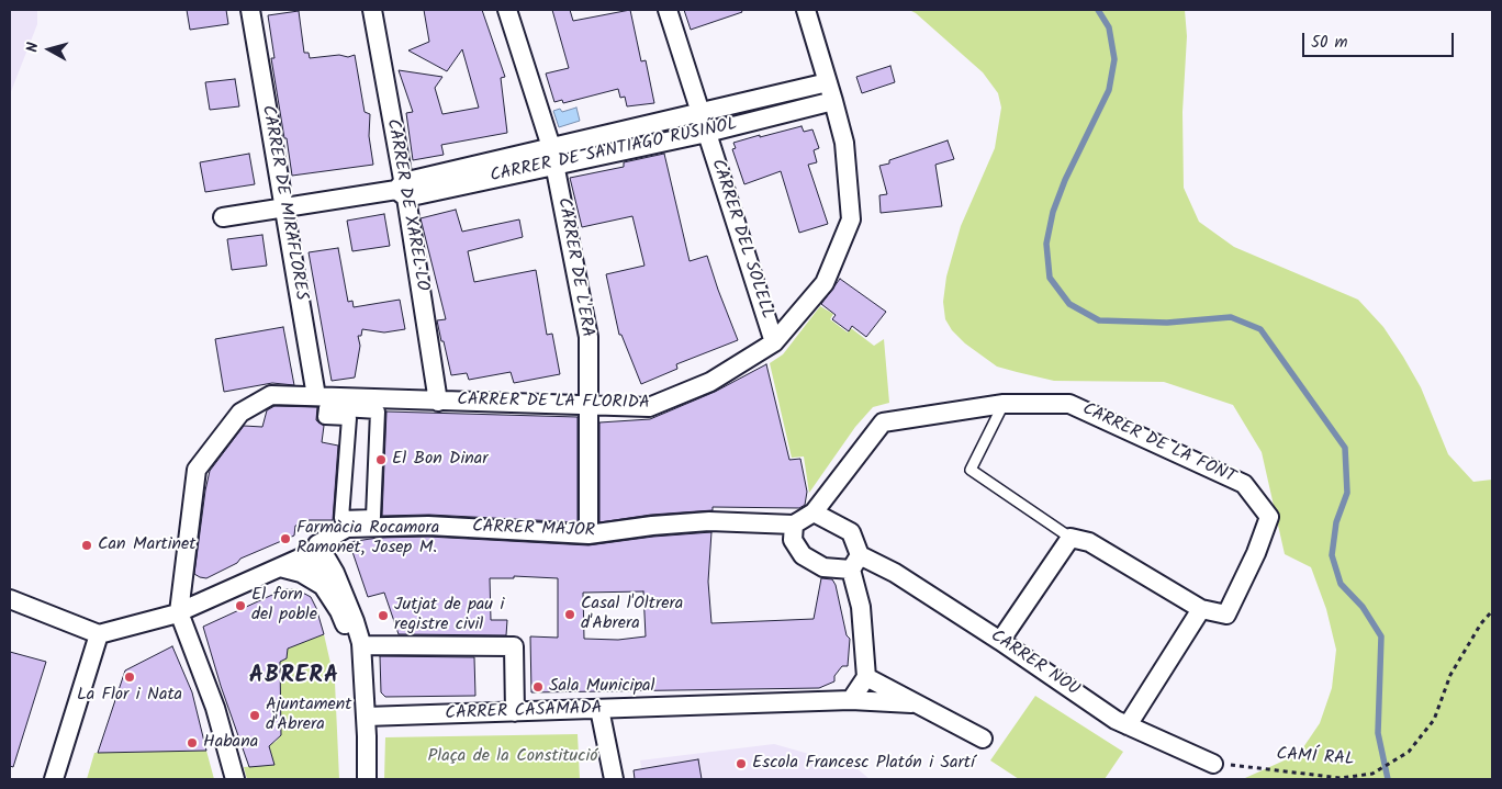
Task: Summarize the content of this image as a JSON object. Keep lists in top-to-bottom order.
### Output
{
  "streets": {
    "street": [
      "CARRER DE SANTIAGO RUSIÑOL",
      "CARRER DE MIRAFLORES",
      "CARRER DE XAREL·LO",
      "CARRER DEL SOLELL",
      "CARRER DE L'ERA",
      "CARRER DE LA FLORIDA",
      "CARRER DE LA FONT",
      "CARRER MAJOR",
      "CARRER NOU",
      "CARRER CASAMADA"
    ],
    "path": ["CAMÍ RAL"]
  },
  "crossings": [
    ["CARRER DE SANTIAGO RUSIÑOL", "CARRER DE MIRAFLORES"],
    ["CARRER DE SANTIAGO RUSIÑOL", "CARRER DE XAREL·LO"],
    ["CARRER DE SANTIAGO RUSIÑOL", "CARRER DEL SOLELL"],
    ["CARRER DE SANTIAGO RUSIÑOL", "CARRER DE L'ERA"],
    ["CARRER DE SANTIAGO RUSIÑOL", "CARRER DE LA FLORIDA"],
    ["CARRER DE MIRAFLORES", "CARRER DE LA FLORIDA"],
    ["CARRER DE XAREL·LO", "CARRER DE LA FLORIDA"],
    ["CARRER DEL SOLELL", "CARRER DE LA FLORIDA"],
    ["CARRER DE L'ERA", "CARRER DE LA FLORIDA"],
    ["CARRER DE L'ERA", "CARRER MAJOR"],
    ["CARRER DE LA FLORIDA", "CARRER MAJOR"],
    ["CARRER DE LA FONT", "CARRER MAJOR"],
    ["CARRER DE LA FONT", "CARRER NOU"],
    ["CARRER MAJOR", "CARRER NOU"],
    ["CARRER NOU", "CAMÍ RAL"]
  ],
  "districts": ["ABRERA"],
  "parks": ["Plaça de la Constitució"],
  "places": [
    "El Bon Dinar",
    "Farmàcia Rocamora Ramonet, Josep M.",
    "Can Martinet",
    "El forn del poble",
    "Casal l'Oltrera d'Abrera",
    "Jutjat de pau i registre civil",
    "La Flor i Nata",
    "Sala Municipal",
    "Ajuntament d'Abrera",
    "Habana",
    "Escola Francesc Platón i Sartí"
  ],
  "scale_bar": "50 m",
  "north": "left"
}
